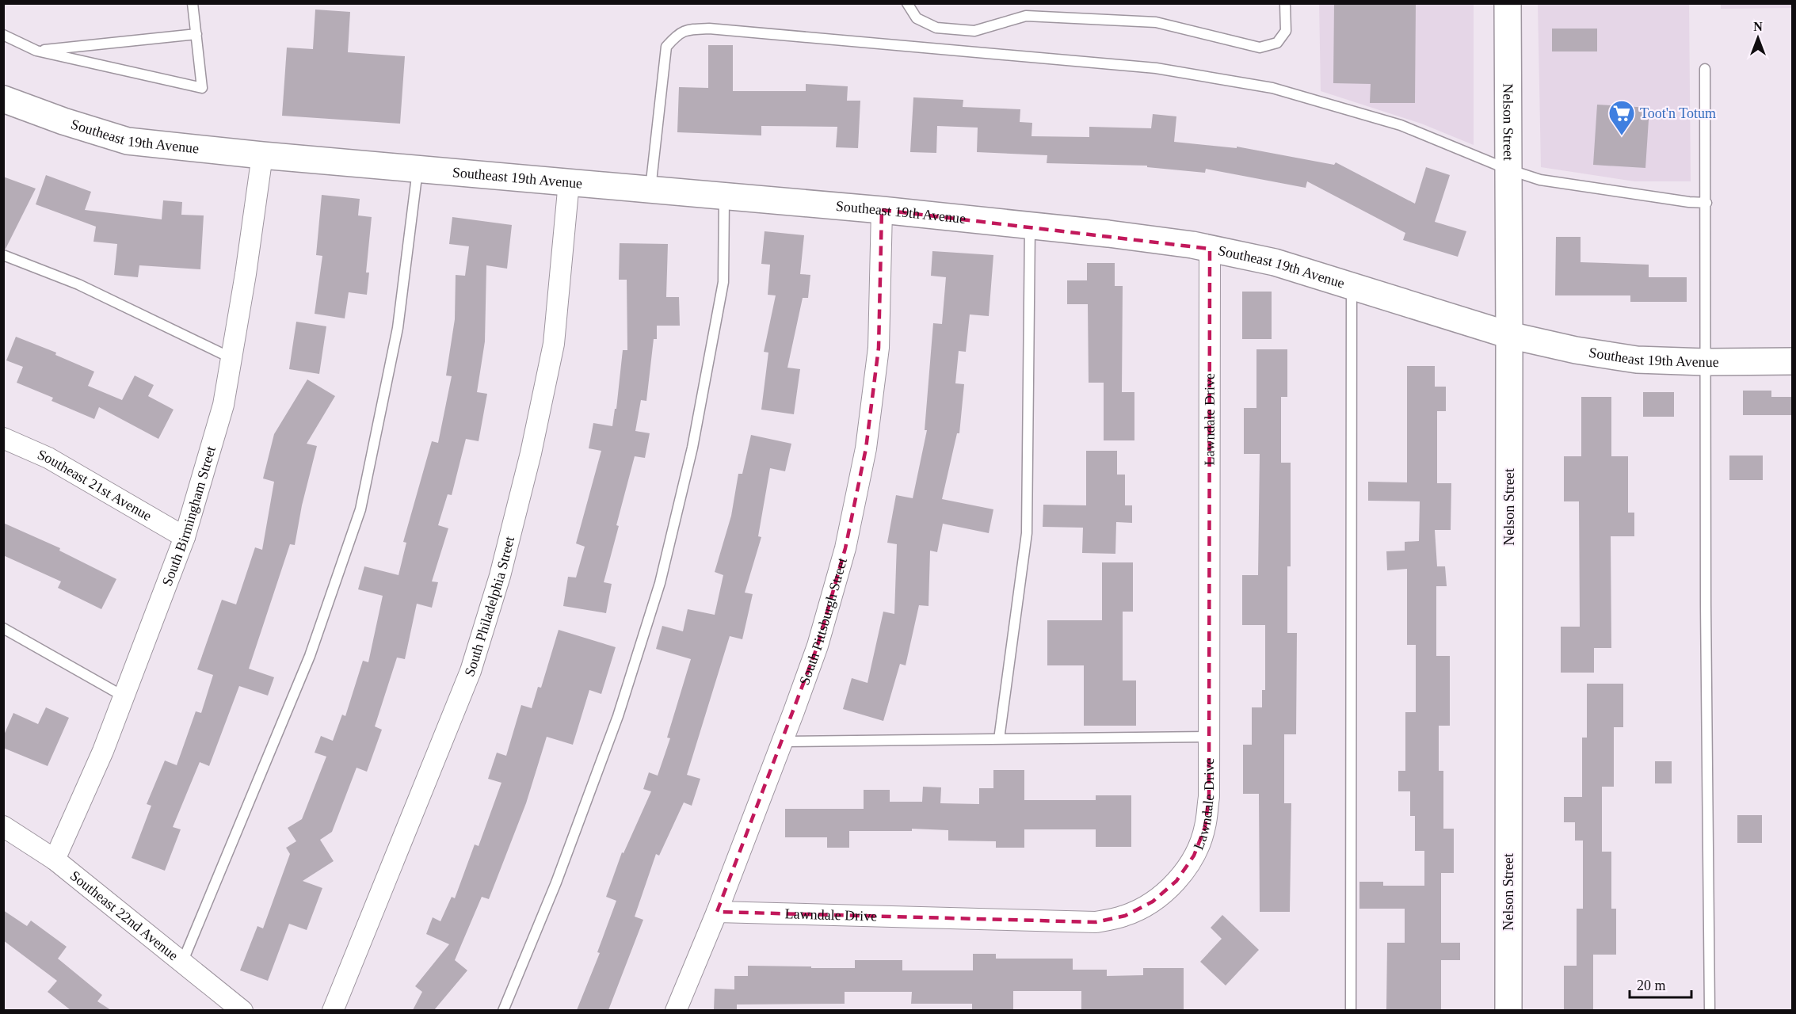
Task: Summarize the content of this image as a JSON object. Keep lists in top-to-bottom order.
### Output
{
  "streets": {
    "street": [
      "Nelson Street",
      "Southeast 19th Avenue",
      "Lawndale Drive",
      "Southeast 21st Avenue",
      "South Birmingham Street",
      "South Philadelphia Street",
      "South Pittsburgh Street",
      "Southeast 22nd Avenue"
    ]
  },
  "crossings": [
    ["Nelson Street", "Southeast 19th Avenue"],
    ["Southeast 19th Avenue", "Lawndale Drive"],
    ["Southeast 19th Avenue", "South Birmingham Street"],
    ["Southeast 19th Avenue", "South Philadelphia Street"],
    ["Southeast 19th Avenue", "South Pittsburgh Street"],
    ["Lawndale Drive", "South Pittsburgh Street"],
    ["Southeast 21st Avenue", "South Birmingham Street"],
    ["South Birmingham Street", "Southeast 22nd Avenue"]
  ],
  "places": {
    "supermarket": ["Toot'n Totum"]
  },
  "scale_bar": "20 m",
  "north": "top"
}
